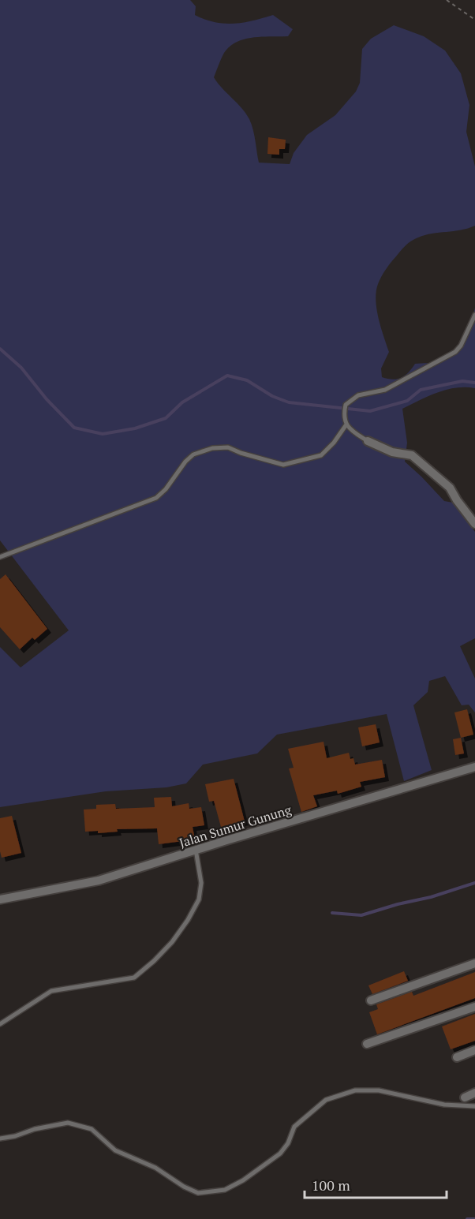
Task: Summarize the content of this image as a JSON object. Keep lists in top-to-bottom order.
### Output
{
  "streets": {
    "street": ["Jalan Sumur Gunung"]
  },
  "scale_bar": "100 m"
}
